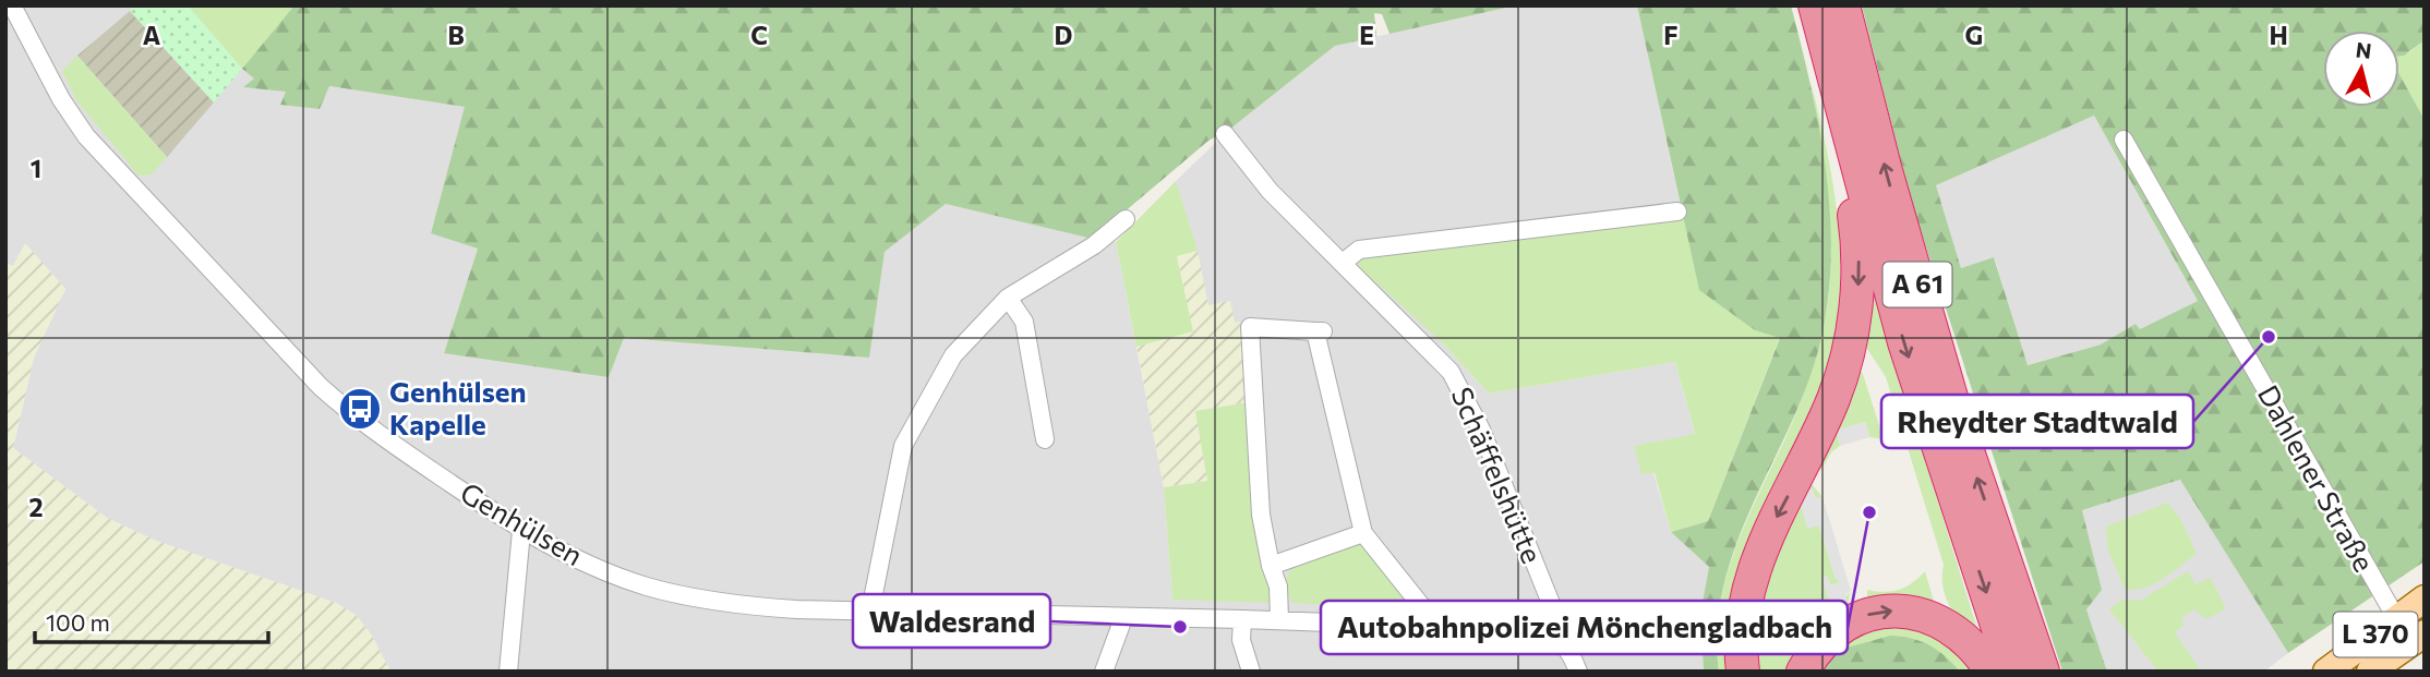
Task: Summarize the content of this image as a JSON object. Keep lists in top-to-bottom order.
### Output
{
  "streets": {
    "highway": ["A 61"],
    "main road": ["L 370"],
    "street": ["Schäffelshütte", "Dahlener Straße", "Genhülsen"]
  },
  "crossings": [
    ["Schäffelshütte", "Genhülsen"],
    ["Dahlener Straße", "L 370"]
  ],
  "places": {
    "other": ["Rheydter Stadtwald", "Autobahnpolizei Mönchengladbach", "Waldesrand"],
    "bus stop": ["Genhülsen Kapelle"]
  },
  "scale_bar": "100 m",
  "north": "top",
  "grid": {
    "columns": [
      "A",
      "B",
      "C",
      "D",
      "E",
      "F",
      "G",
      "H"
    ],
    "rows": ["1", "2"]
  }
}
